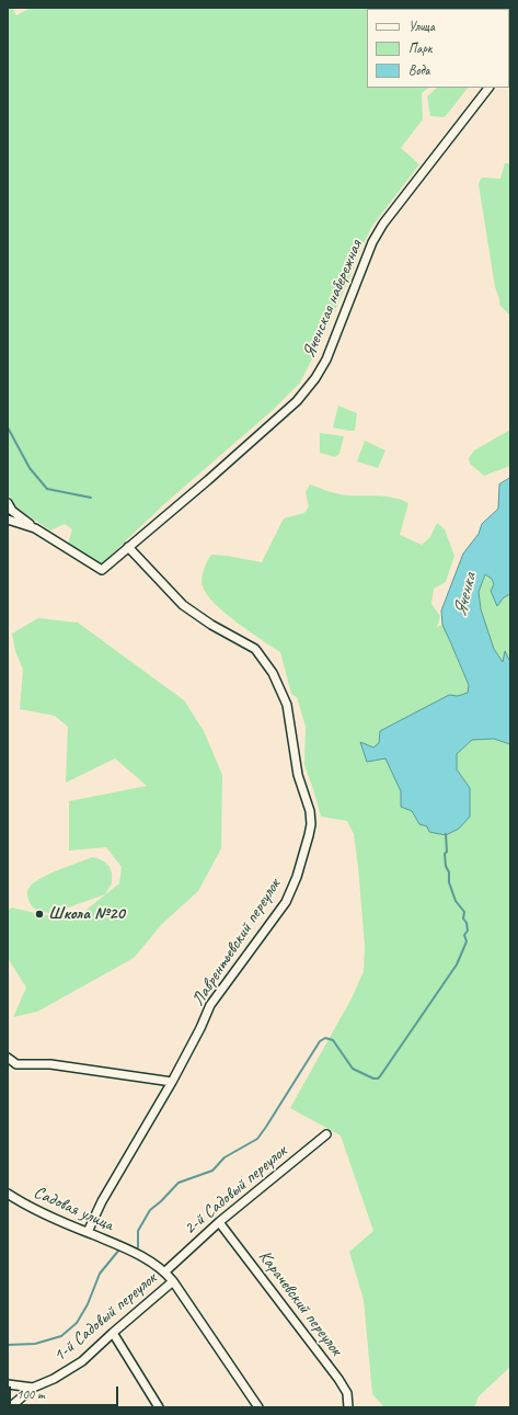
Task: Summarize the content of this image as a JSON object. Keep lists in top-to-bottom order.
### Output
{
  "streets": {
    "street": [
      "Яченская набережная",
      "Лаврентьевский переулок",
      "2-й Садовый переулок",
      "Садовая улица",
      "Карачевский переулок",
      "1-й Садовый переулок"
    ]
  },
  "crossings": [
    ["Яченская набережная", "Лаврентьевский переулок"],
    ["Лаврентьевский переулок", "Садовая улица"],
    ["2-й Садовый переулок", "Садовая улица"],
    ["2-й Садовый переулок", "Карачевский переулок"]
  ],
  "water": ["Яченка"],
  "places": ["Школа №20"],
  "legend": ["Улица", "Парк", "Вода"],
  "scale_bar": "100 m"
}
